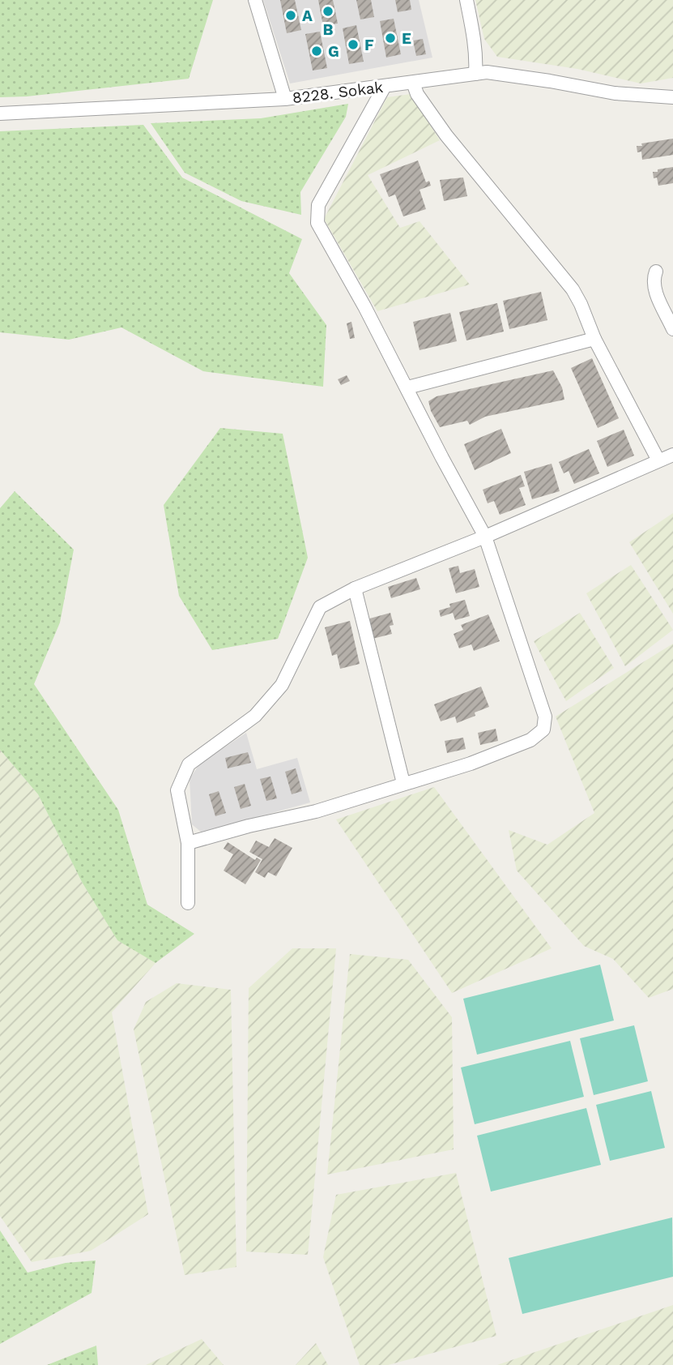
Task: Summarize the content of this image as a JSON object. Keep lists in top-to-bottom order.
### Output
{
  "streets": {
    "street": ["8228. Sokak"]
  },
  "places": [
    "B",
    "A",
    "E",
    "F",
    "G"
  ]
}
